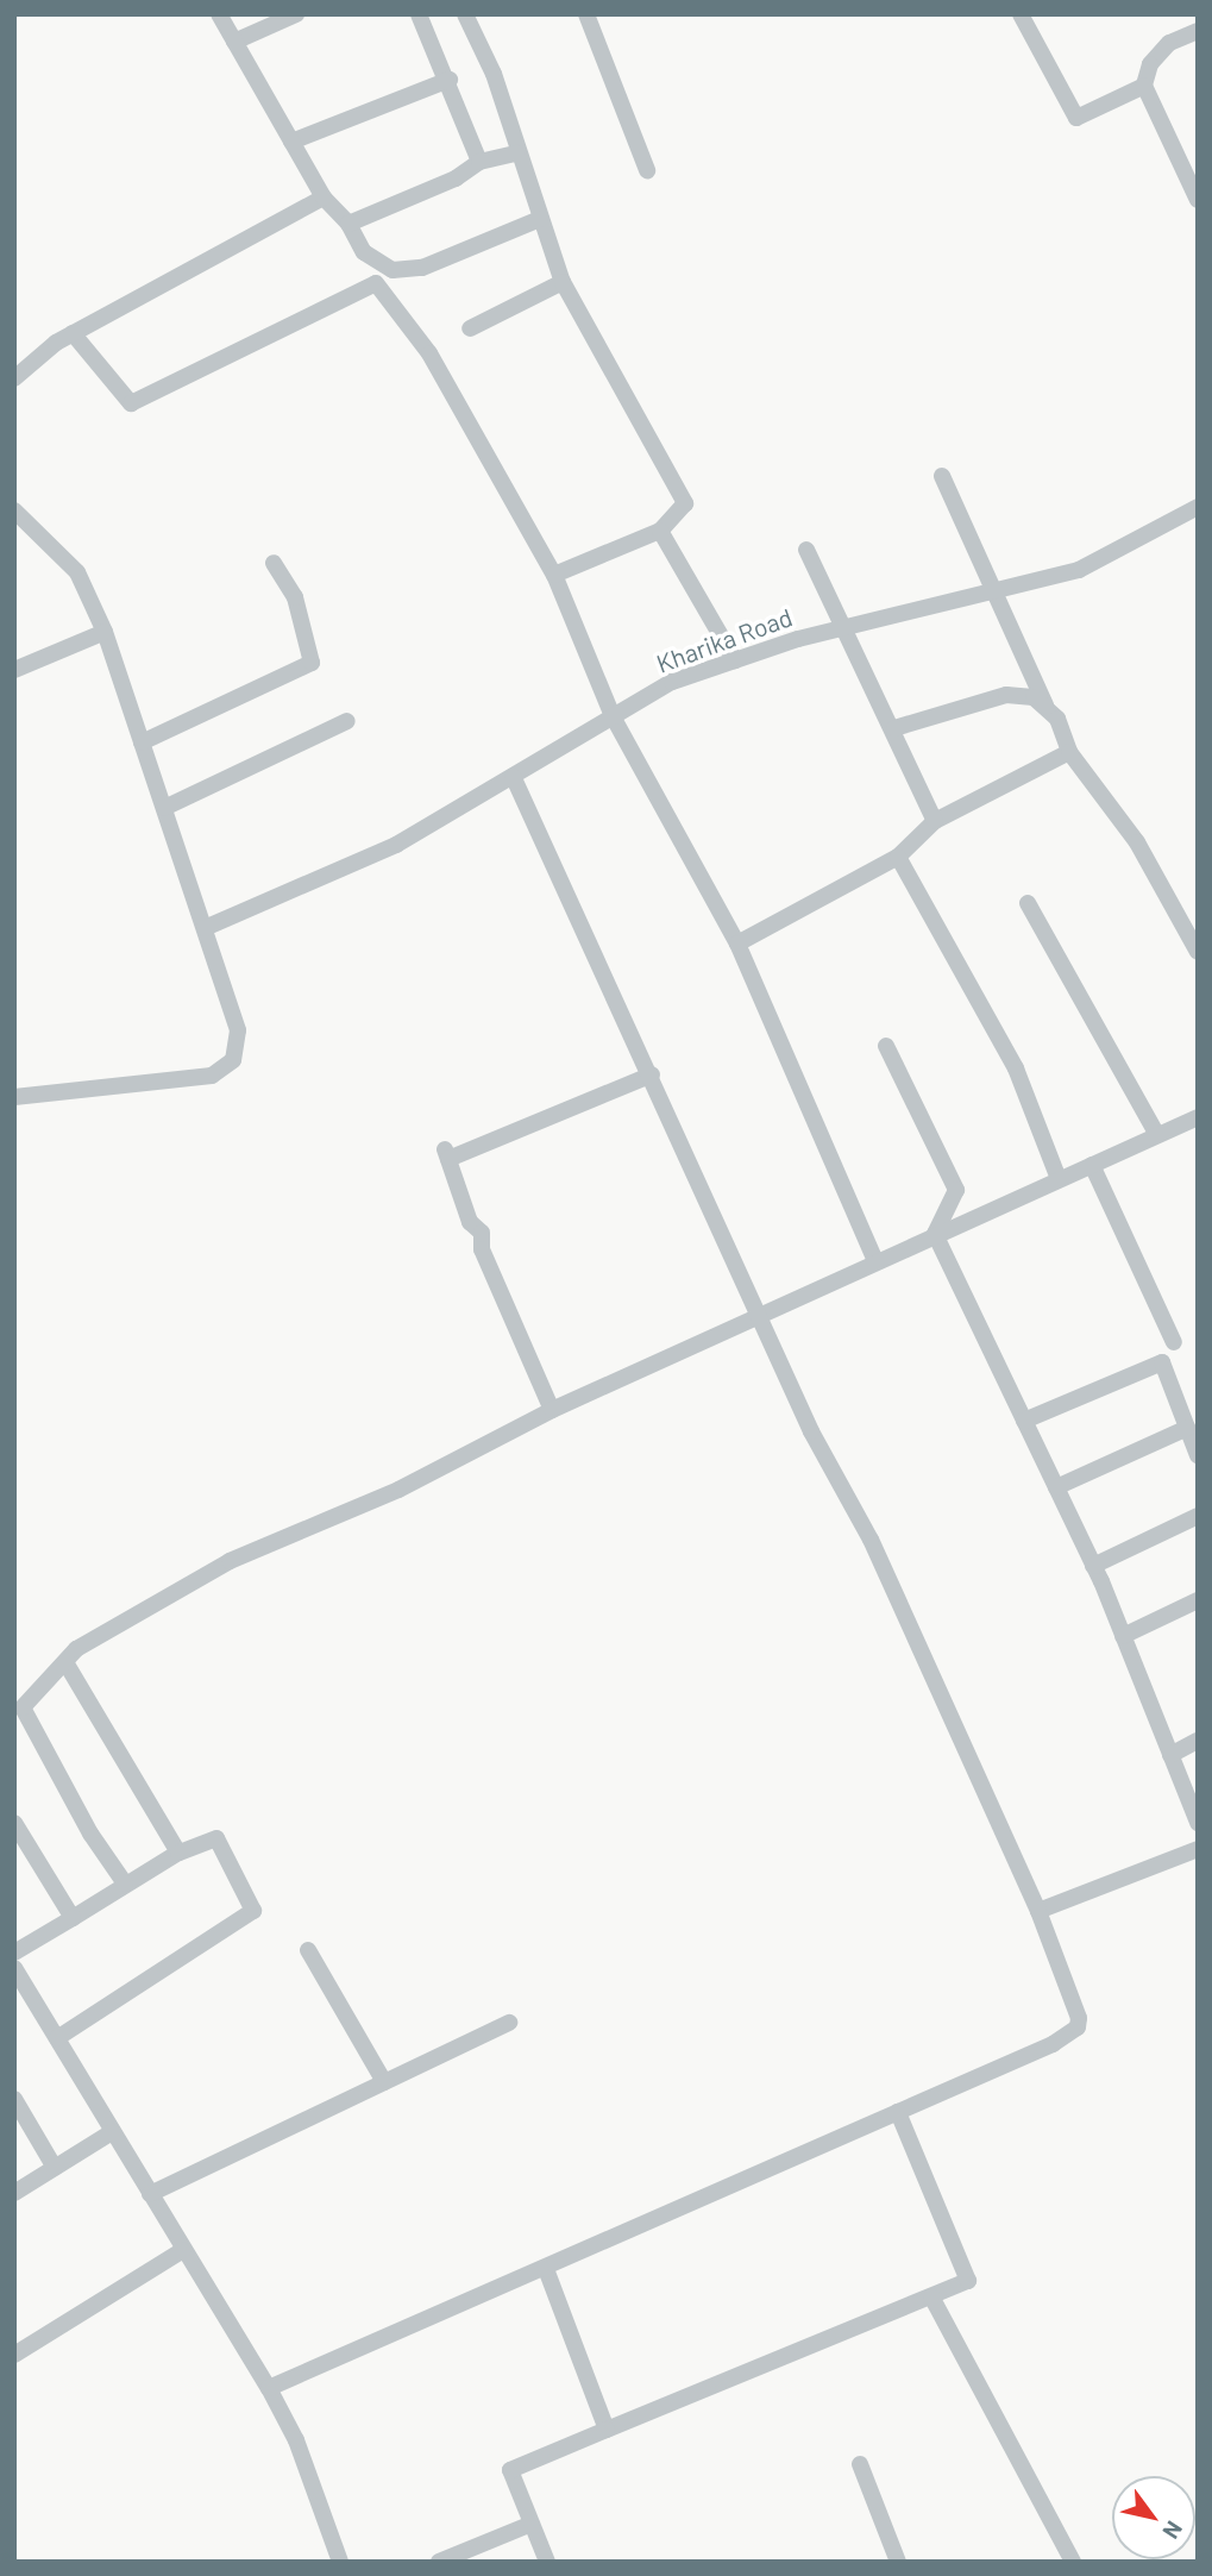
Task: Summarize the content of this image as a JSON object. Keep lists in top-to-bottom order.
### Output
{
  "streets": {
    "street": ["Kharika Road"]
  },
  "north": "bottom right"
}
